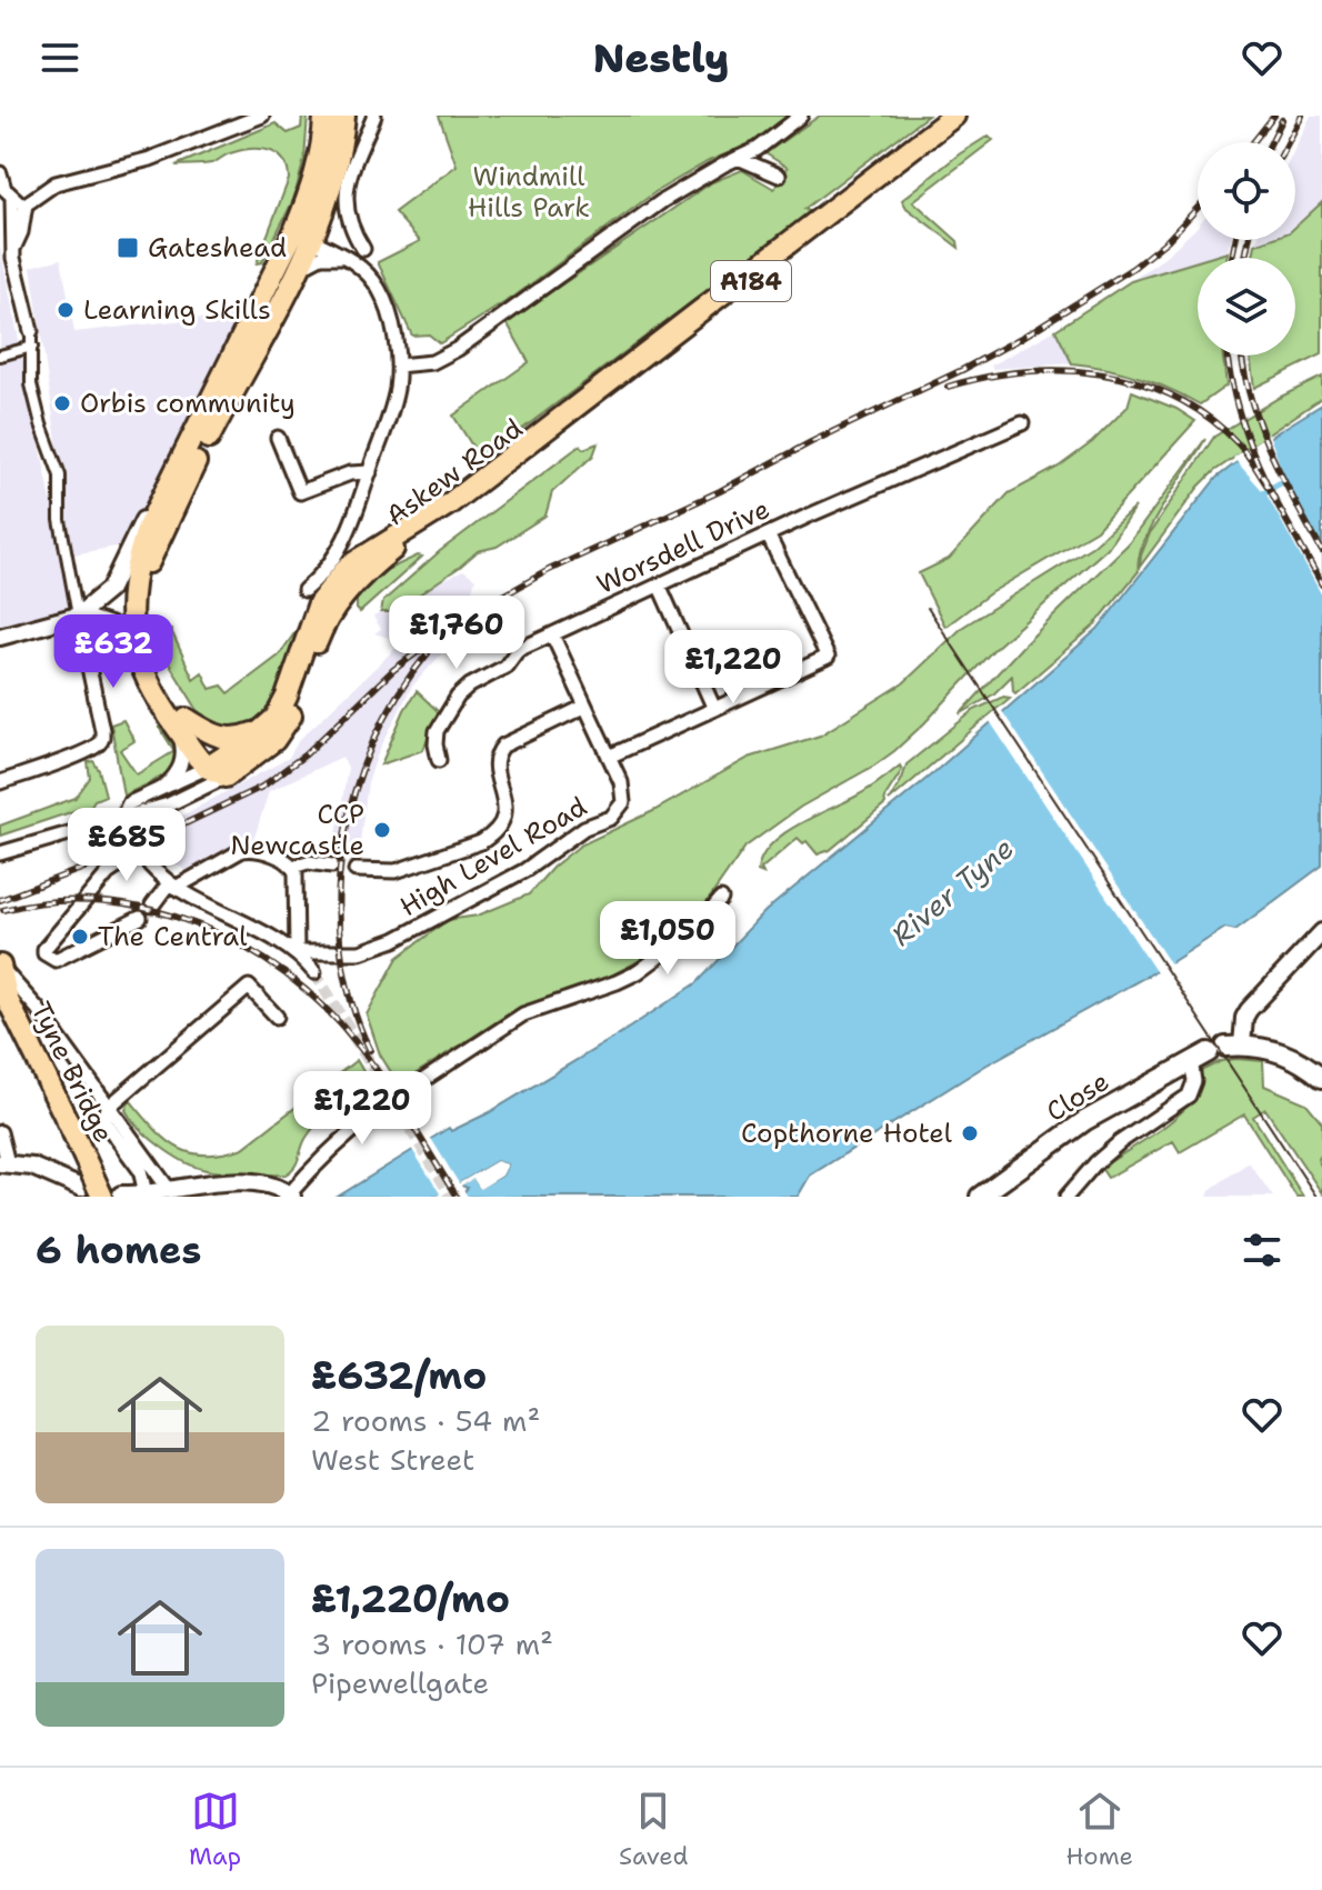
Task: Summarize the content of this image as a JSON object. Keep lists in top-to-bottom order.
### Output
{
  "streets": {
    "highway": ["A184", "Askew Road", "Tyne Bridge"],
    "main road": ["Close"],
    "street": ["Worsdell Drive", "High Level Road"]
  },
  "water": ["River Tyne"],
  "parks": ["Windmill Hills Park"],
  "places": {
    "transit": ["Gateshead"],
    "other": [
      "Learning Skills",
      "Orbis community",
      "CCP Newcastle",
      "The Central",
      "Copthorne Hotel"
    ]
  },
  "page": {
    "header": "Nestly",
    "price": [
      "£1,760",
      "£632",
      "£1,220",
      "£685",
      "£1,050",
      "£1,220"
    ],
    "heading": "6 homes",
    "list": [
      {
        "name": "£632/mo",
        "note": "2 rooms · 54 m² · West Street"
      },
      {
        "name": "£1,220/mo",
        "note": "3 rooms · 107 m² · Pipewellgate"
      }
    ],
    "tabs": ["Map", "Saved", "Home"]
  }
}
